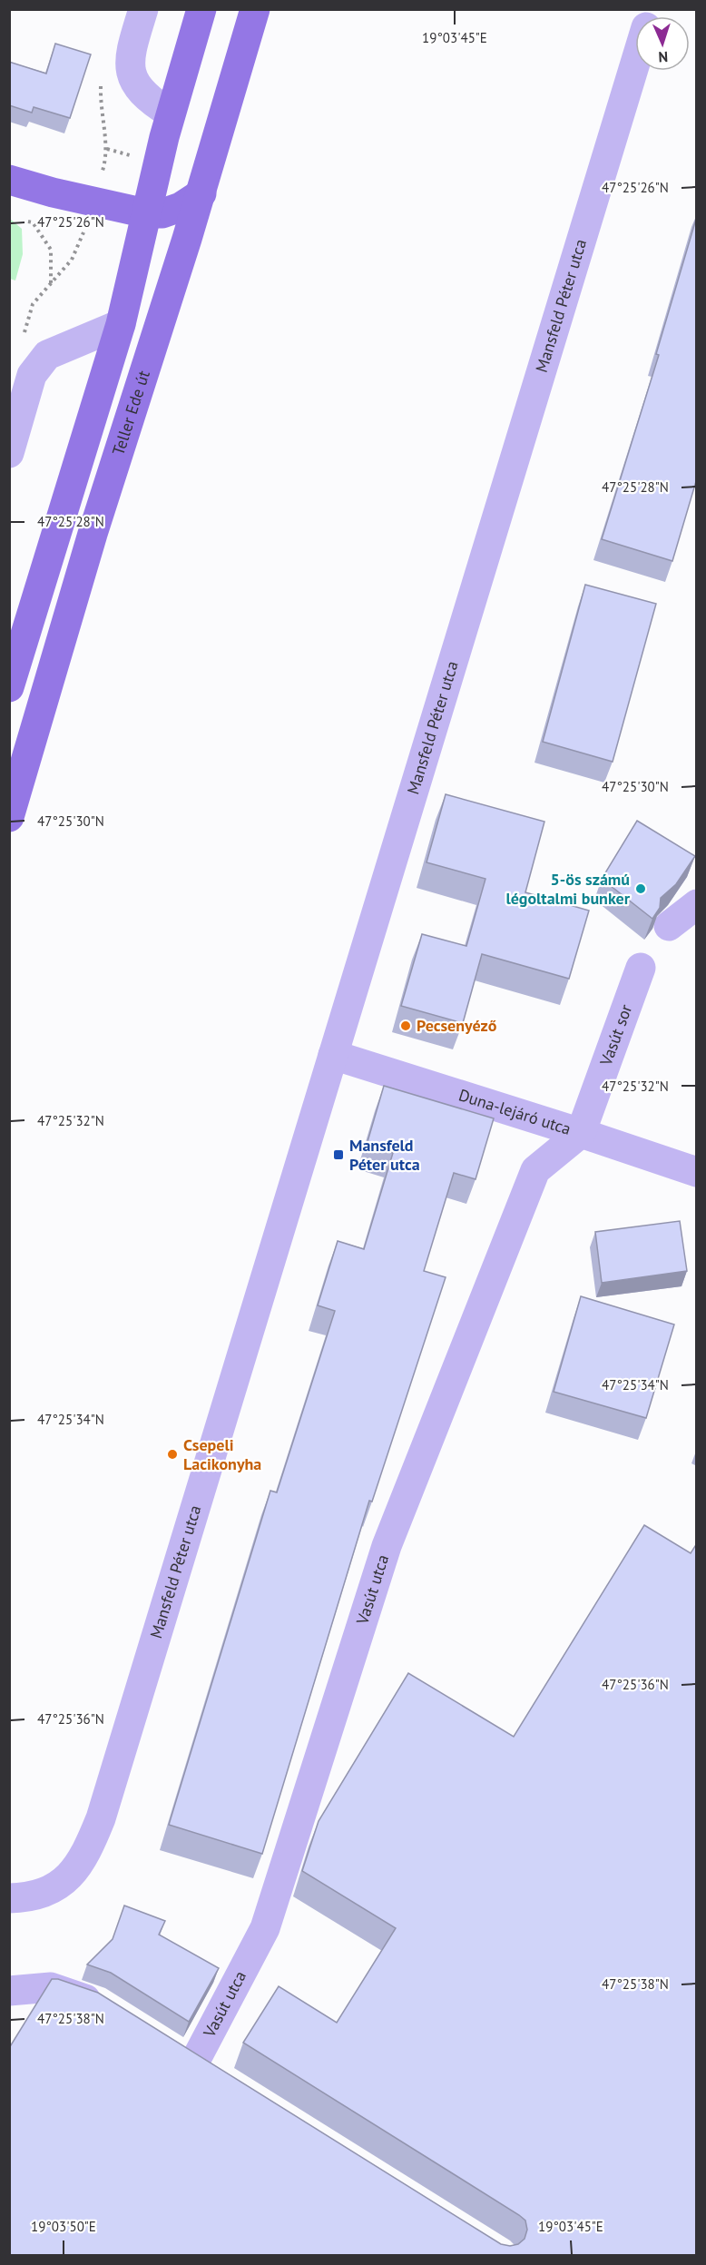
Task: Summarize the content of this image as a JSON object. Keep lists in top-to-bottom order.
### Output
{
  "streets": {
    "main road": ["Teller Ede út"],
    "street": [
      "Mansfeld Péter utca",
      "Vasút sor",
      "Duna-lejáró utca",
      "Vasút utca"
    ]
  },
  "crossings": [
    ["Mansfeld Péter utca", "Duna-lejáró utca"],
    ["Vasút sor", "Duna-lejáró utca"],
    ["Vasút sor", "Vasút utca"],
    ["Duna-lejáró utca", "Vasút utca"]
  ],
  "places": {
    "other": ["5-ös számú légoltalmi bunker", "Pecsenyéző", "Csepeli Lacikonyha"],
    "transit": ["Mansfeld Péter utca"]
  },
  "north": "bottom",
  "coordinates": [
    "19°03'45\"E",
    "47°25'26\"N",
    "47°25'28\"N",
    "47°25'30\"N",
    "47°25'32\"N",
    "47°25'34\"N",
    "47°25'36\"N",
    "47°25'38\"N",
    "19°03'50\"E"
  ]
}
